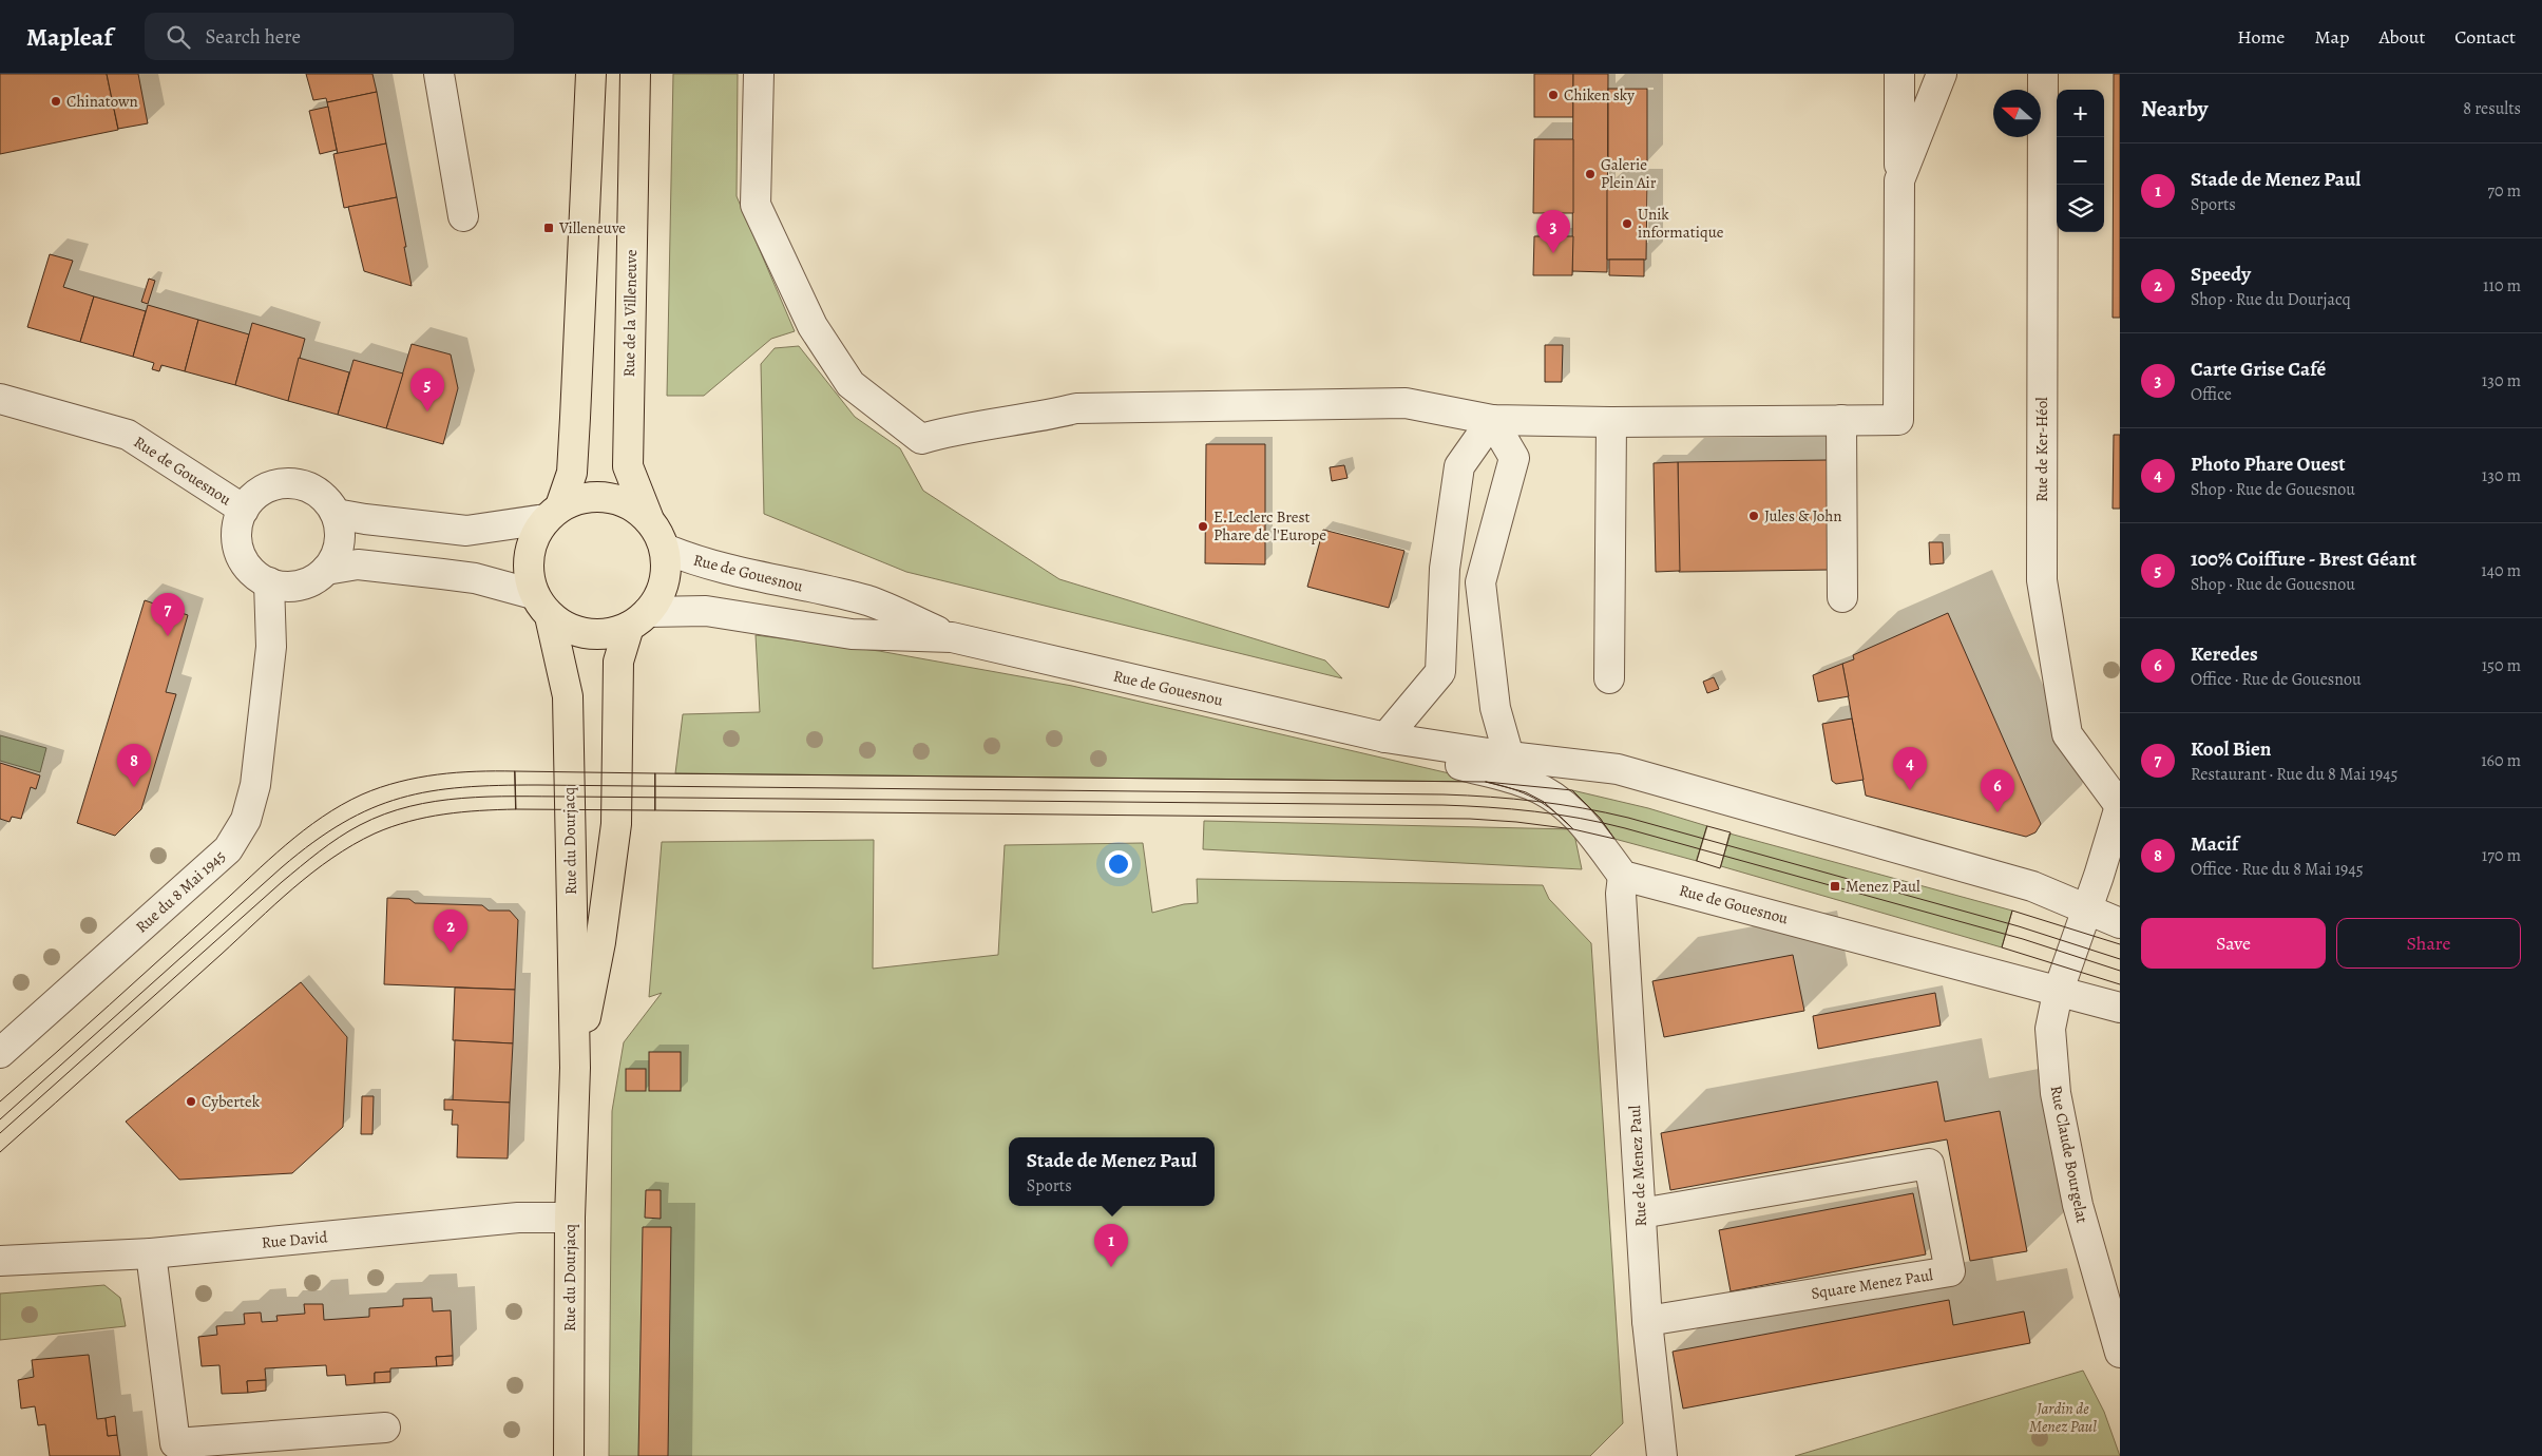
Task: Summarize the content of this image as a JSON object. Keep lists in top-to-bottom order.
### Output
{
  "streets": {
    "main road": ["Rue de la Villeneuve", "Rue du Dourjacq"],
    "street": [
      "Rue de Ker-Héol",
      "Rue de Gouesnou",
      "Rue du 8 Mai 1945",
      "Rue Claude Bourgelat",
      "Rue de Menez Paul",
      "Rue David",
      "Square Menez Paul"
    ]
  },
  "crossings": [
    ["Rue de la Villeneuve", "Rue de Gouesnou"],
    ["Rue de la Villeneuve", "Rue du Dourjacq"],
    ["Rue de Ker-Héol", "Rue de Gouesnou"],
    ["Rue de Ker-Héol", "Rue Claude Bourgelat"],
    ["Rue de Gouesnou", "Rue du Dourjacq"],
    ["Rue de Gouesnou", "Rue du 8 Mai 1945"],
    ["Rue de Gouesnou", "Rue Claude Bourgelat"],
    ["Rue de Gouesnou", "Rue de Menez Paul"],
    ["Rue du Dourjacq", "Rue David"],
    ["Rue de Menez Paul", "Square Menez Paul"]
  ],
  "parks": ["Jardin de Menez Paul"],
  "places": {
    "other": [
      "Chiken sky",
      "Chinatown",
      "Galerie Plein Air",
      "Unik informatique",
      "Jules & John",
      "E.Leclerc Brest Phare de l'Europe",
      "Cybertek"
    ],
    "transit": ["Villeneuve", "Menez Paul"]
  },
  "north": "left",
  "page": {
    "header": "Mapleaf",
    "search": "Search here",
    "nav": [
      "Home",
      "Map",
      "About",
      "Contact"
    ],
    "heading": ["Nearby", "8 results"],
    "map_buttons": ["+", "−"],
    "list": [
      {
        "mark": "1",
        "name": "Stade de Menez Paul",
        "note": "Sports",
        "value": "70 m"
      },
      {
        "mark": "2",
        "name": "Speedy",
        "note": "Shop · Rue du Dourjacq",
        "value": "110 m"
      },
      {
        "mark": "3",
        "name": "Carte Grise Café",
        "note": "Office",
        "value": "130 m"
      },
      {
        "mark": "4",
        "name": "Photo Phare Ouest",
        "note": "Shop · Rue de Gouesnou",
        "value": "130 m"
      },
      {
        "mark": "5",
        "name": "100% Coiffure - Brest Géant",
        "note": "Shop · Rue de Gouesnou",
        "value": "140 m"
      },
      {
        "mark": "6",
        "name": "Keredes",
        "note": "Office · Rue de Gouesnou",
        "value": "150 m"
      },
      {
        "mark": "7",
        "name": "Kool Bien",
        "note": "Restaurant · Rue du 8 Mai 1945",
        "value": "160 m"
      },
      {
        "mark": "8",
        "name": "Macif",
        "note": "Office · Rue du 8 Mai 1945",
        "value": "170 m"
      }
    ],
    "pins": [
      "3",
      "5",
      "7",
      "8",
      "4",
      "6",
      "2",
      "1"
    ],
    "buttons": ["Save", "Share"],
    "popup": ["Stade de Menez Paul", "Sports"]
  }
}
